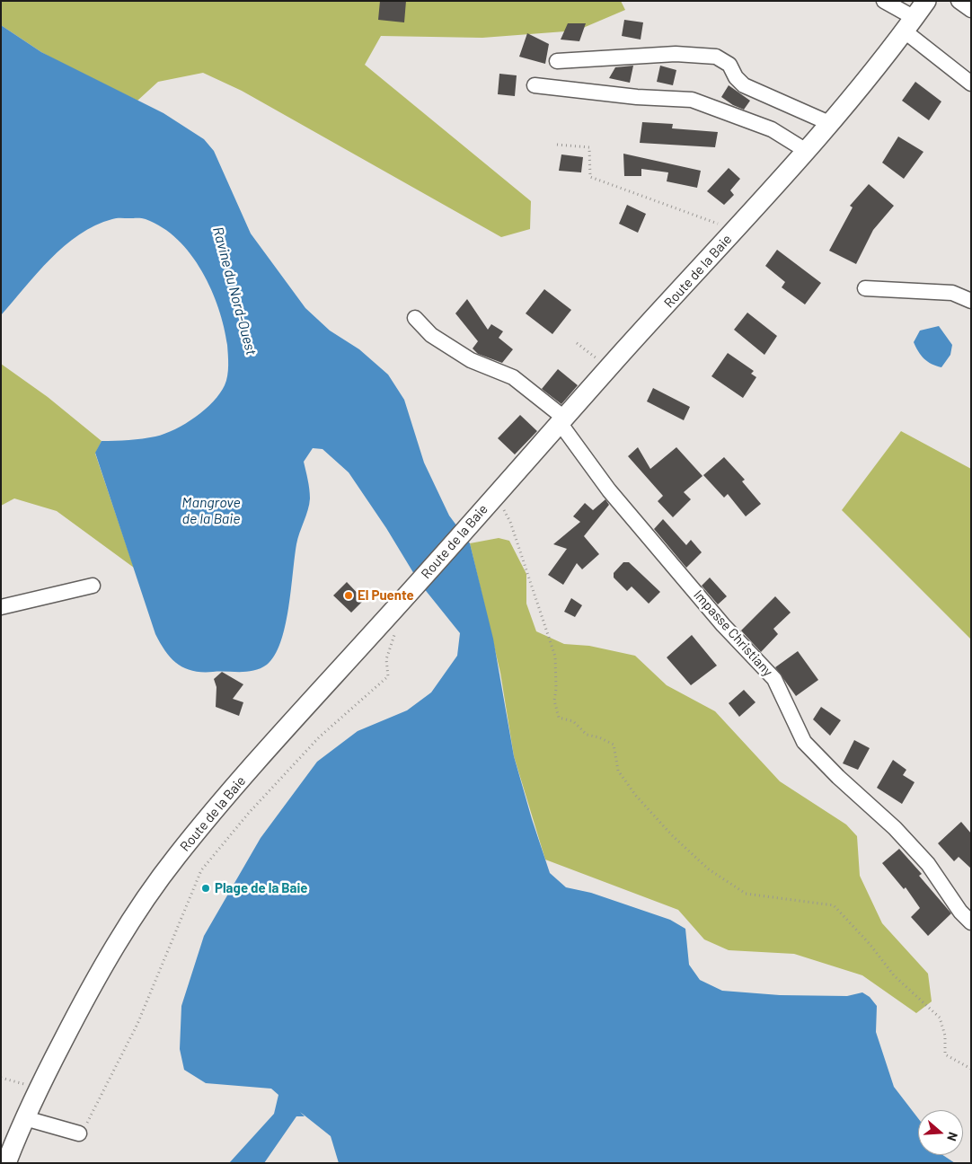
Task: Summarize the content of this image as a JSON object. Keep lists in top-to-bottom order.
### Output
{
  "streets": {
    "main road": ["Route de la Baie"],
    "street": ["Impasse Christiany"]
  },
  "crossings": [
    ["Route de la Baie", "Impasse Christiany"]
  ],
  "water": ["Ravine du Nord-Ouest", "Mangrove de la Baie"],
  "places": ["El Puente", "Plage de la Baie"],
  "north": "right"
}
